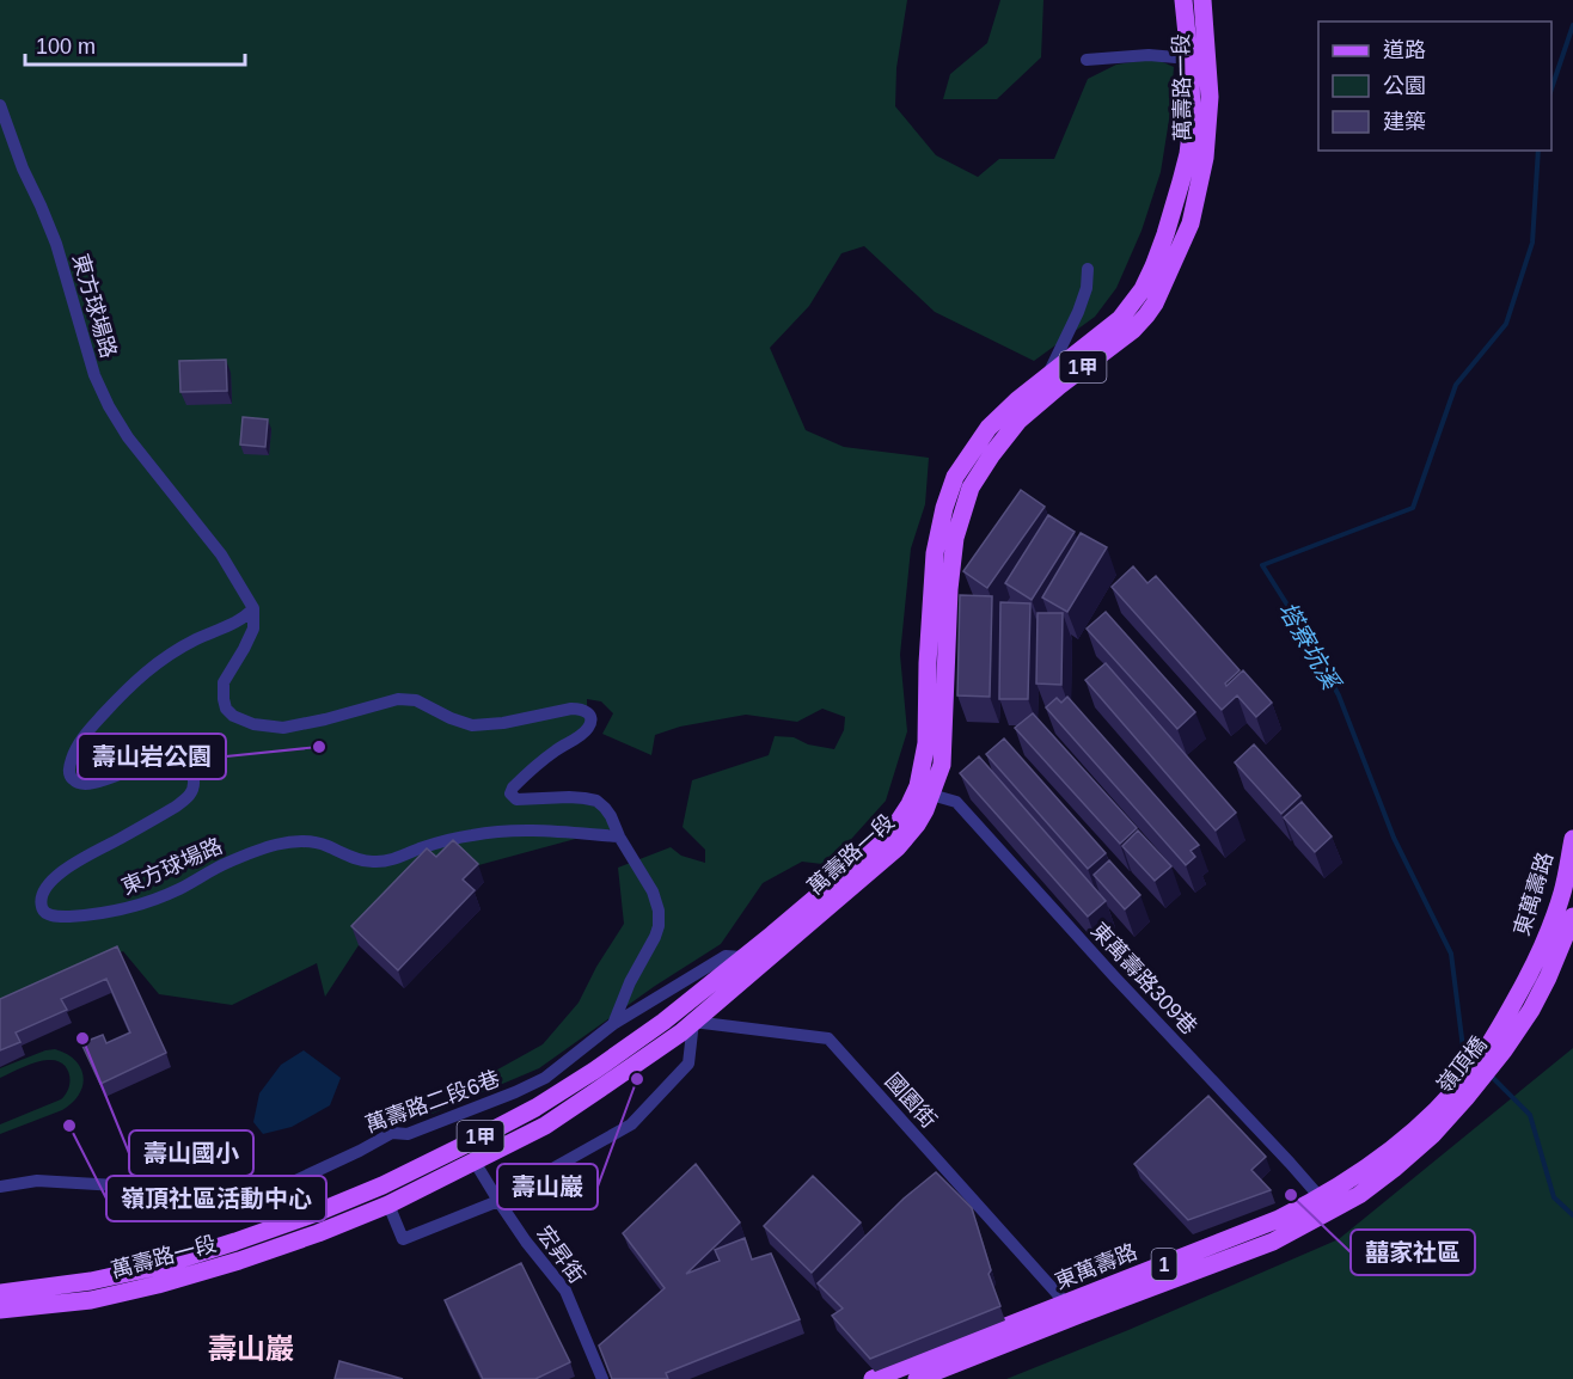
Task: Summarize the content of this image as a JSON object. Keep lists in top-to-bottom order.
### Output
{
  "streets": {
    "main road": [
      "萬壽路一段",
      "1甲",
      "東萬壽路",
      "嶺頂橋",
      "1"
    ],
    "street": [
      "東方球場路",
      "東萬壽路309巷",
      "國園街",
      "萬壽路二段6巷",
      "宏昇街"
    ]
  },
  "crossings": [
    ["萬壽路一段", "東萬壽路309巷"],
    ["萬壽路一段", "國園街"],
    ["萬壽路一段", "宏昇街"],
    ["東萬壽路", "東萬壽路309巷"],
    ["東萬壽路", "嶺頂橋"],
    ["東萬壽路", "國園街"]
  ],
  "districts": ["壽山巖"],
  "water": ["塔寮坑溪"],
  "places": [
    "壽山岩公園",
    "壽山國小",
    "壽山巖",
    "嶺頂社區活動中心",
    "囍家社區"
  ],
  "legend": ["道路", "公園", "建築"],
  "scale_bar": "100 m"
}
